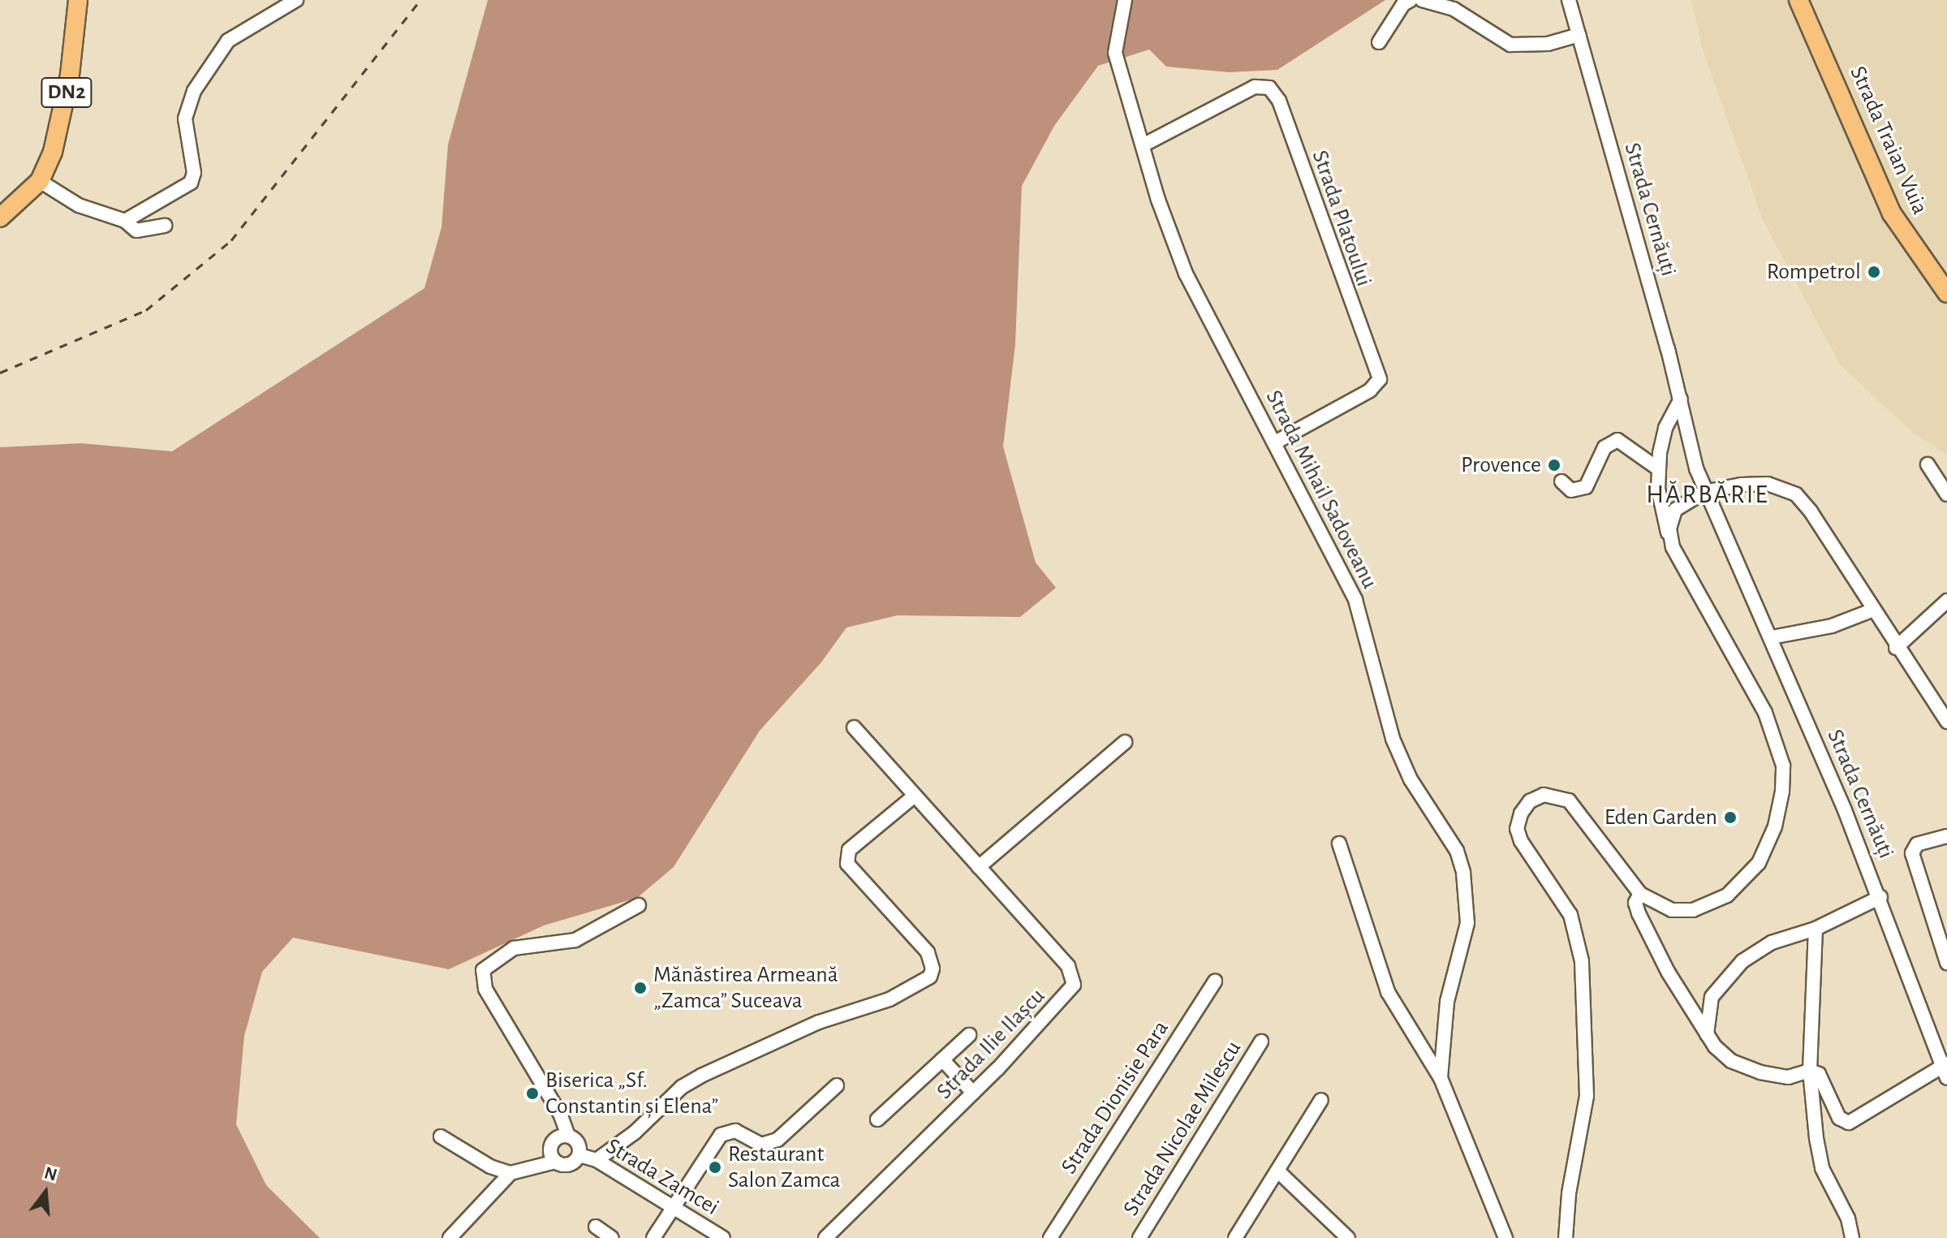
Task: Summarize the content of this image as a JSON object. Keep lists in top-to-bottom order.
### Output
{
  "streets": {
    "main road": ["DN2", "Strada Traian Vuia"],
    "street": [
      "Strada Cernăuți",
      "Strada Platoului",
      "Strada Mihail Sadoveanu",
      "Strada Ilie Ilașcu",
      "Strada Dionisie Para",
      "Strada Nicolae Milescu",
      "Strada Zamcei"
    ]
  },
  "crossings": [
    ["Strada Platoului", "Strada Mihail Sadoveanu"]
  ],
  "districts": ["HĂRBĂRIE"],
  "places": [
    "Rompetrol",
    "Provence",
    "Eden Garden",
    "Mănăstirea Armeană „Zamca” Suceava",
    "Biserica „Sf. Constantin și Elena”",
    "Restaurant Salon Zamca"
  ],
  "north": "top"
}
